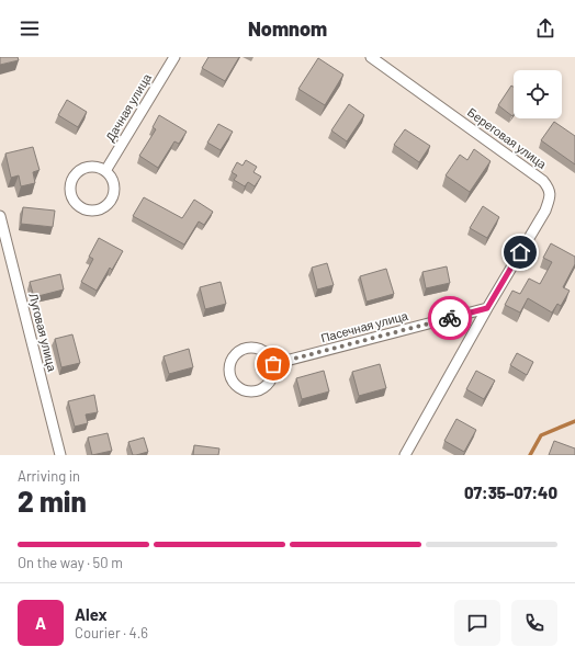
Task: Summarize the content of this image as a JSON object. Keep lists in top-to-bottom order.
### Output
{
  "streets": {
    "street": [
      "Дачная улица",
      "Береговая улица",
      "Пасечная улица",
      "Луговая улица"
    ]
  },
  "crossings": [
    ["Береговая улица", "Пасечная улица"]
  ],
  "page": {
    "header": "Nomnom",
    "heading": ["2 min", "Arriving in", "07:35–07:40"],
    "panel": ["Alex", "Courier · 4.6"],
    "bar": "On the way · 50 m",
    "round": "A"
  }
}
